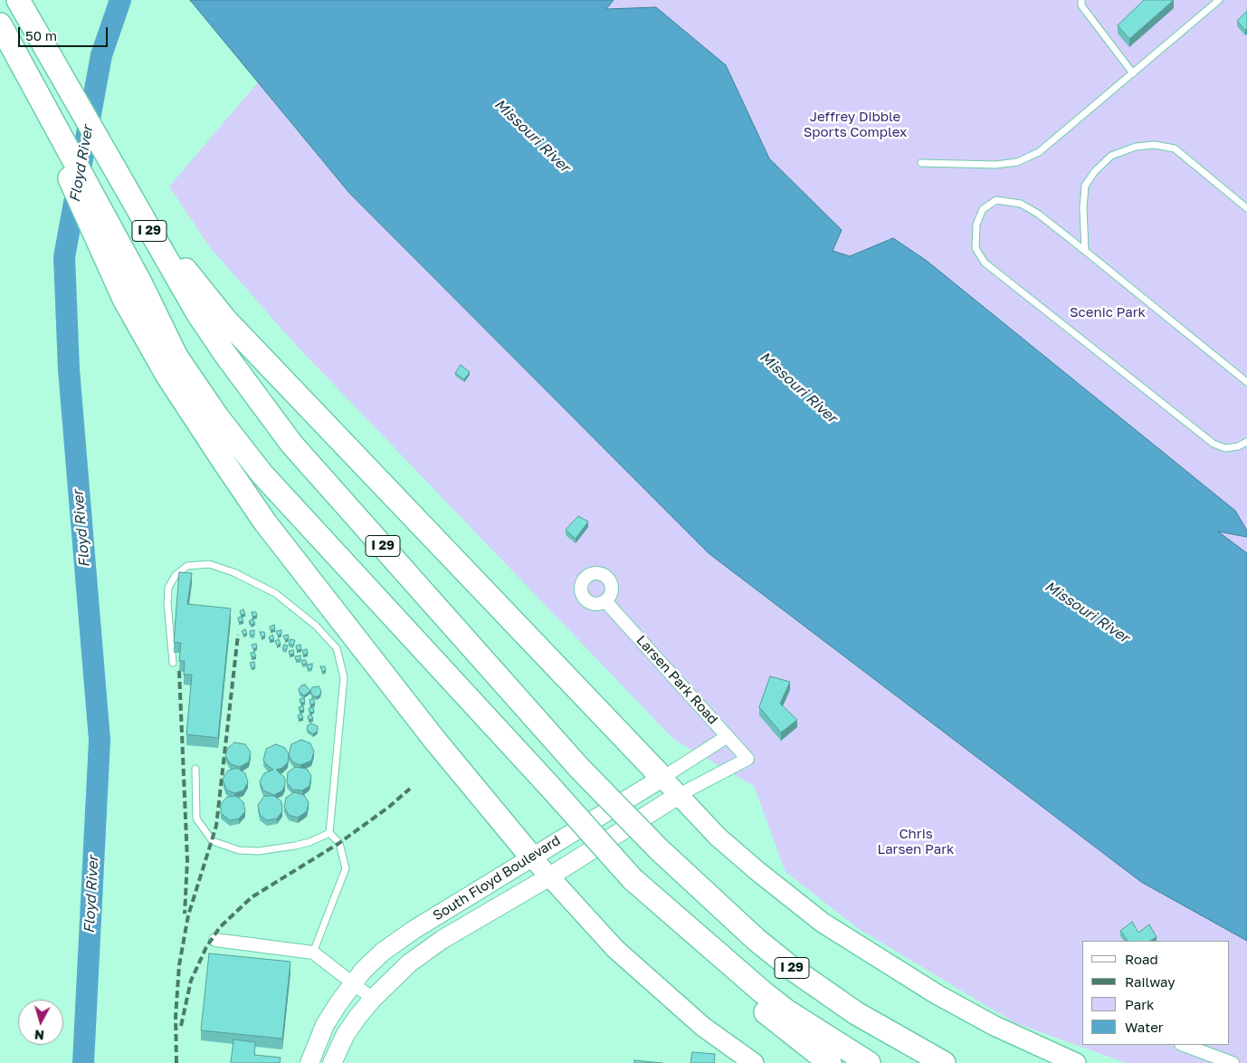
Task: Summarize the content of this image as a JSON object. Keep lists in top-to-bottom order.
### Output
{
  "streets": {
    "highway": ["I 29"],
    "main road": ["South Floyd Boulevard"],
    "street": ["Larsen Park Road"]
  },
  "crossings": [
    ["Larsen Park Road", "South Floyd Boulevard"]
  ],
  "water": ["Missouri River", "Floyd River"],
  "parks": ["Jeffrey Dibble Sports Complex", "Scenic Park", "Chris Larsen Park"],
  "legend": [
    "Road",
    "Railway",
    "Park",
    "Water"
  ],
  "scale_bar": "50 m",
  "north": "bottom"
}
